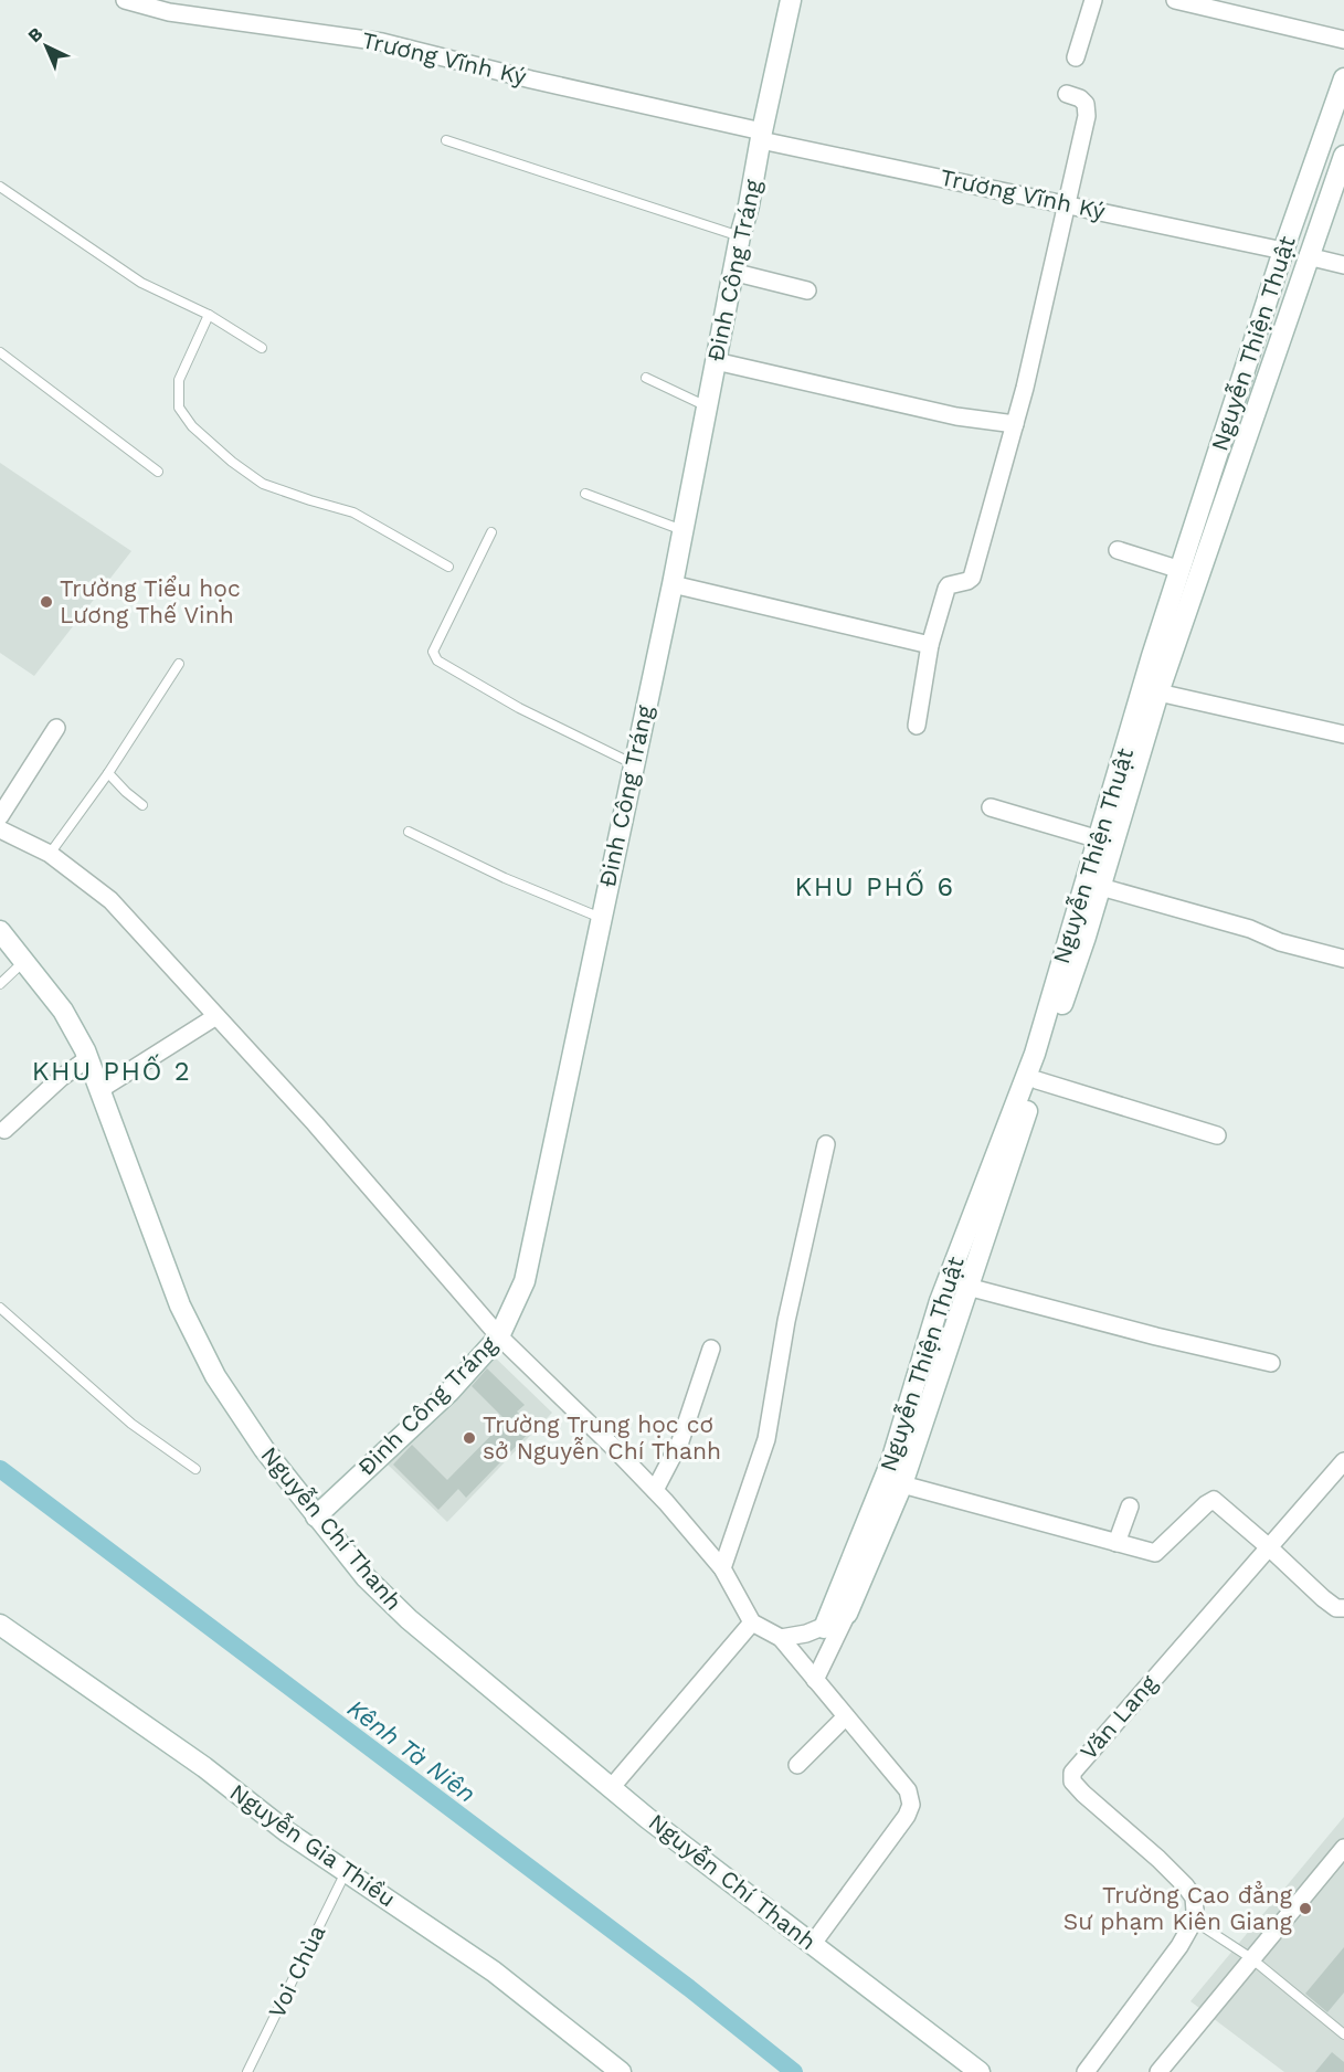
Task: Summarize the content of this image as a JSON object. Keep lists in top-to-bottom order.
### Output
{
  "streets": {
    "street": [
      "Trương Vĩnh Ký",
      "Đinh Công Tráng",
      "Nguyễn Thiện Thuật",
      "Nguyễn Chí Thanh",
      "Văn Lang",
      "Nguyễn Gia Thiều"
    ],
    "lane": ["Voi Chùa"]
  },
  "crossings": [
    ["Trương Vĩnh Ký", "Đinh Công Tráng"],
    ["Trương Vĩnh Ký", "Nguyễn Thiện Thuật"],
    ["Đinh Công Tráng", "Nguyễn Chí Thanh"],
    ["Nguyễn Gia Thiều", "Voi Chùa"]
  ],
  "districts": ["KHU PHỐ 6", "KHU PHỐ 2"],
  "water": ["Kênh Tà Niên"],
  "places": ["Trường Tiểu học Lương Thế Vinh", "Trường Trung học cơ sở Nguyễn Chí Thanh", "Trường Cao đẳng Sư phạm Kiên Giang"],
  "north": "top left"
}
